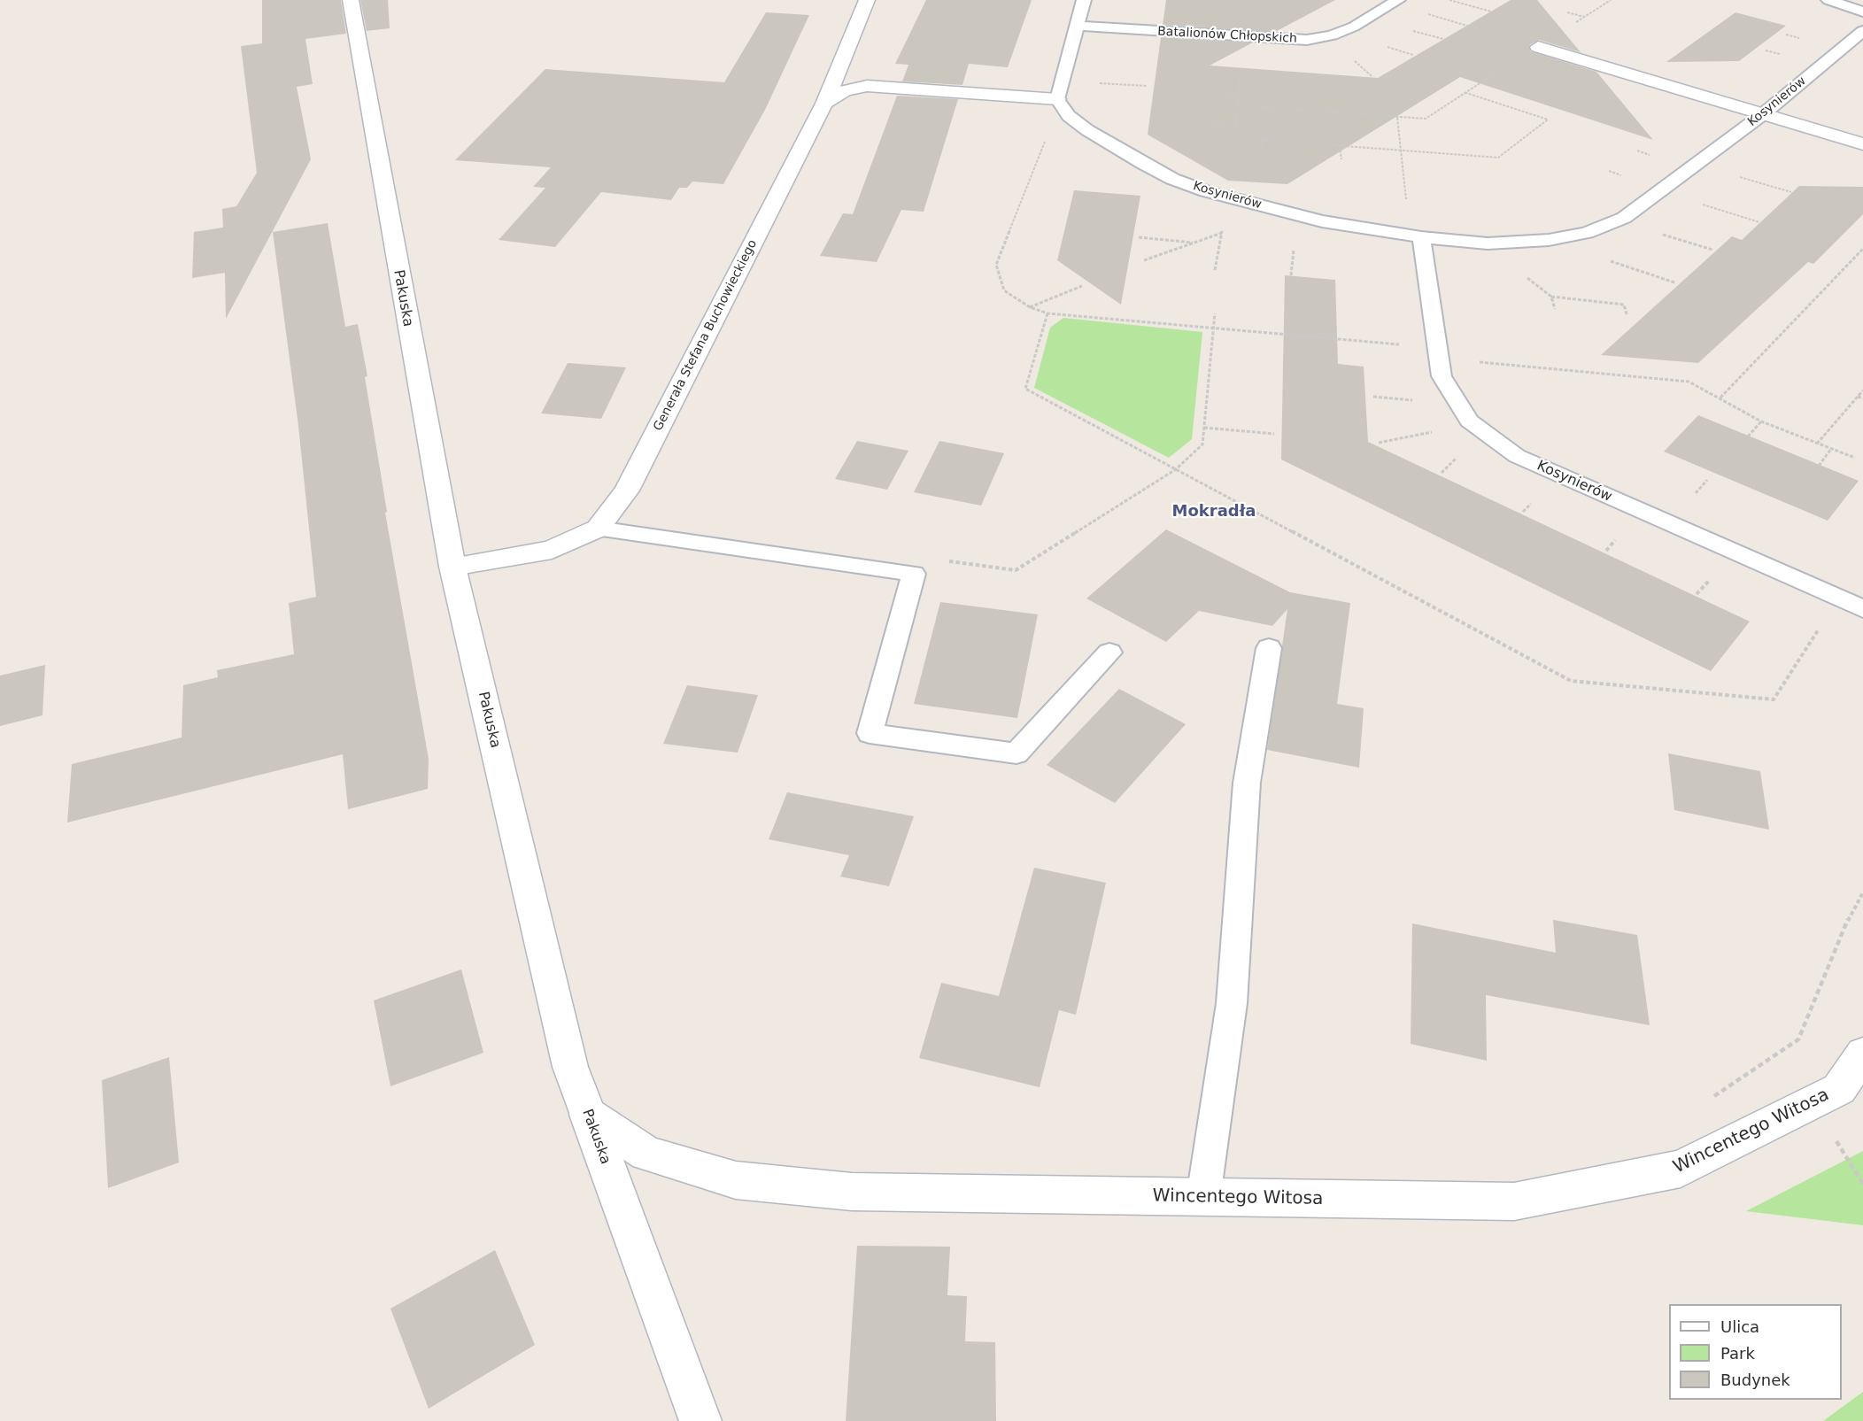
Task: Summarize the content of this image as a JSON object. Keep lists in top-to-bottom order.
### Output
{
  "streets": {
    "street": ["Pakuska", "Generała Stefana Buchowieckiego", "Wincentego Witosa"],
    "lane": ["Batalionów Chłopskich", "Kosynierów"]
  },
  "crossings": [
    ["Pakuska", "Generała Stefana Buchowieckiego"],
    ["Pakuska", "Wincentego Witosa"]
  ],
  "districts": ["Mokradła"],
  "legend": ["Ulica", "Park", "Budynek"]
}
